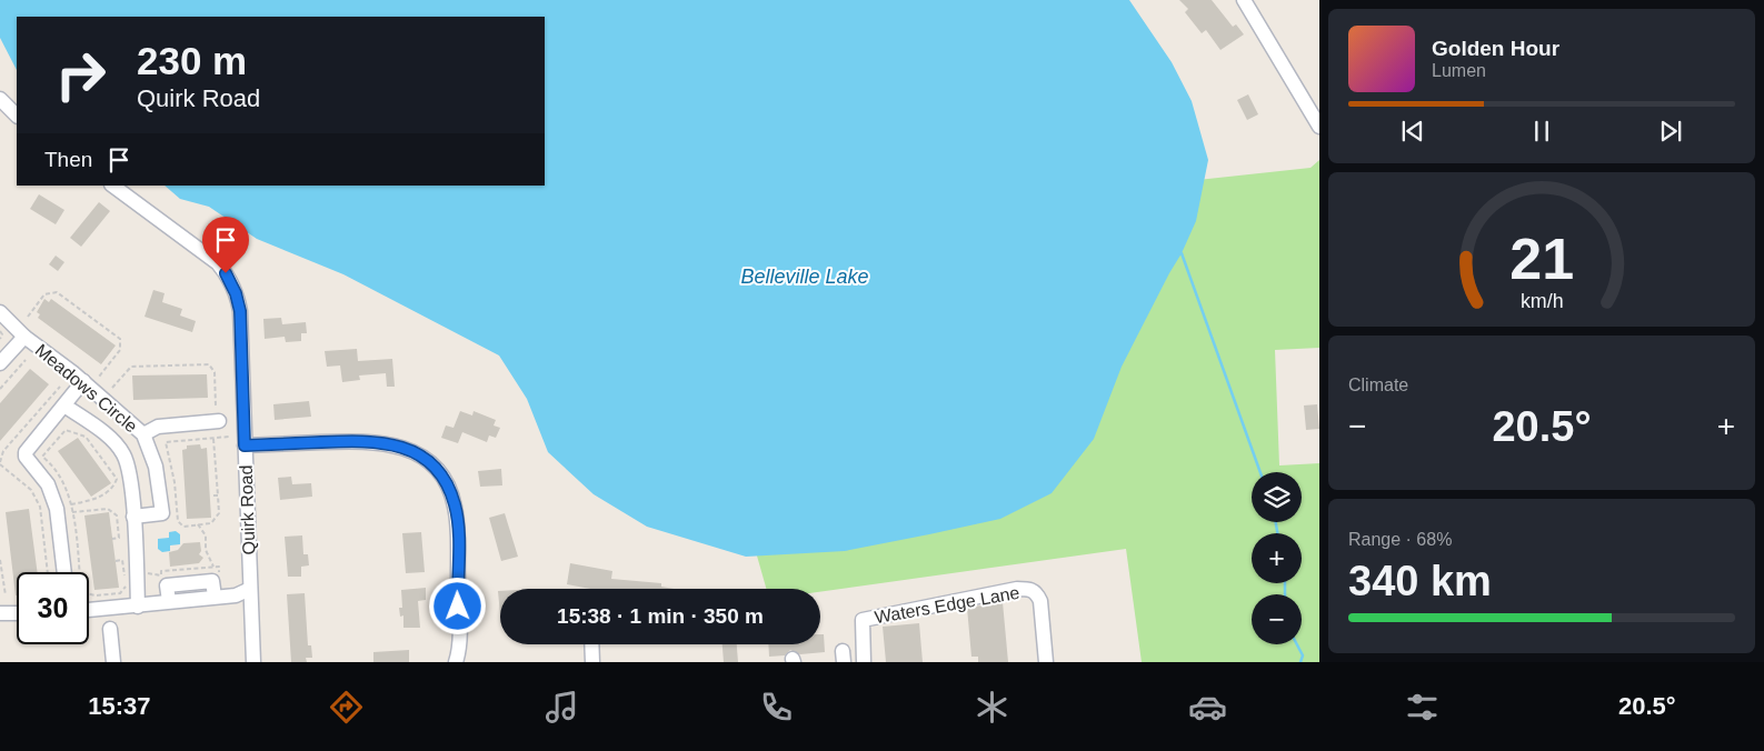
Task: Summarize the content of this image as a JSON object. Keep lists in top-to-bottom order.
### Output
{
  "streets": {
    "street": ["Meadows Circle", "Quirk Road", "Waters Edge Lane"]
  },
  "water": ["Belleville Lake"],
  "page": {
    "turn": ["230 m", "Quirk Road"],
    "song": ["Golden Hour", "Lumen"],
    "then": "Then",
    "tile": [
      "Climate",
      ["Range · 68%", "340 km"]
    ],
    "heat": ["−", "20.5°", "+"],
    "map_buttons": ["+", "−"],
    "limit": "30",
    "trip": "15:38 · 1 min · 350 m",
    "tabs": ["15:37", "20.5°"],
    "gauge": ["21", "km/h"]
  }
}
